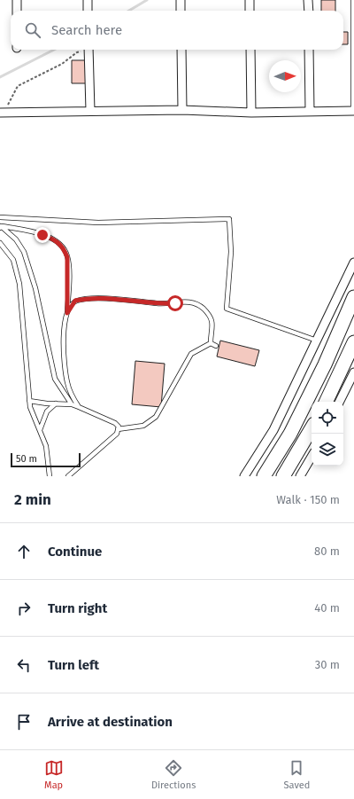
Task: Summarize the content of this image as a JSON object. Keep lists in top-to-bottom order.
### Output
{
  "scale_bar": "50 m",
  "north": "right",
  "page": {
    "search": "Search here",
    "scale": "50 m",
    "heading": ["2 min", "Walk · 150 m"],
    "list": [
      ["Continue", "80 m"],
      ["Turn right", "40 m"],
      ["Turn left", "30 m"],
      "Arrive at destination"
    ],
    "nav": ["Map", "Directions", "Saved"]
  }
}
